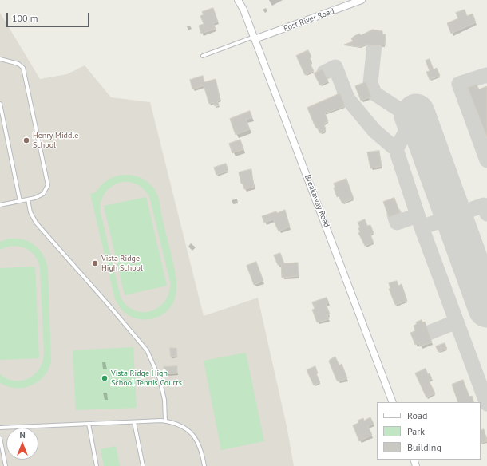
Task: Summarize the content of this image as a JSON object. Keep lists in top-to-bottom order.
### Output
{
  "streets": {
    "street": ["Post River Road", "Breakaway Road"]
  },
  "crossings": [
    ["Post River Road", "Breakaway Road"]
  ],
  "places": ["Henry Middle School", "Vista Ridge High School", "Vista Ridge High School Tennis Courts"],
  "legend": ["Road", "Park", "Building"],
  "scale_bar": "100 m",
  "north": "top"
}
